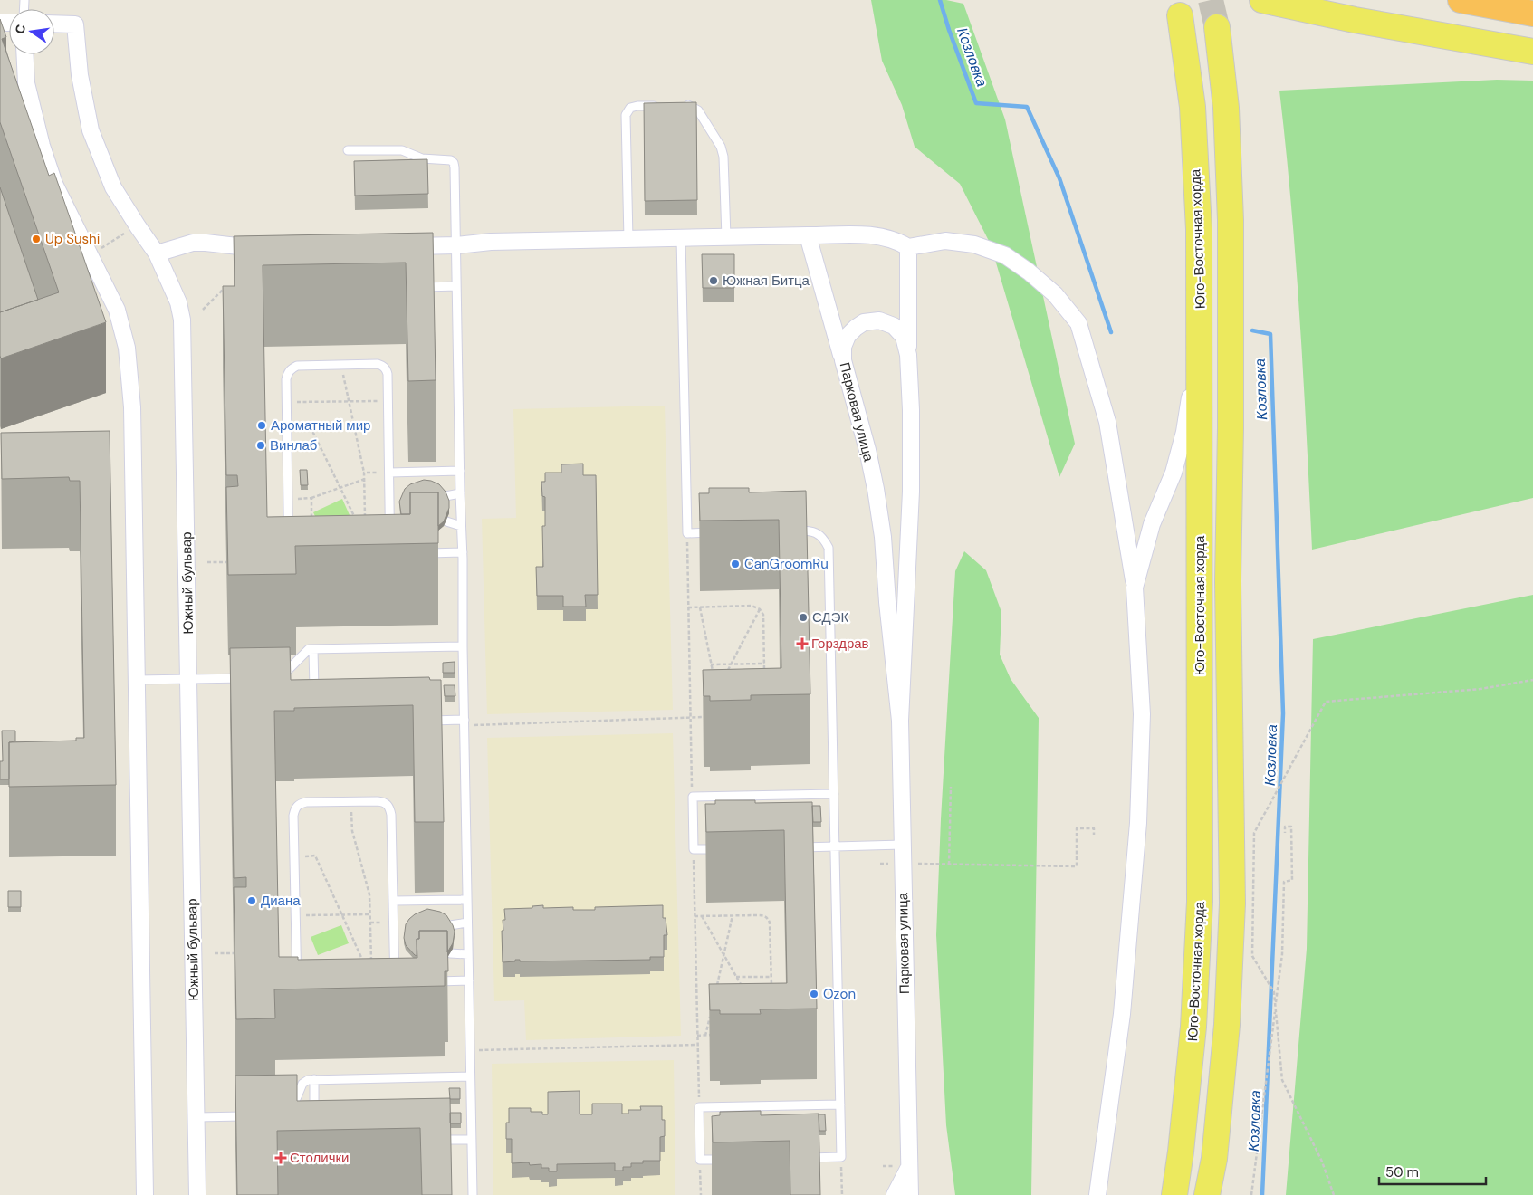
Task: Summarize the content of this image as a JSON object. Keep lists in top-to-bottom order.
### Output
{
  "streets": {
    "main road": ["Юго-Восточная хорда"],
    "street": ["Парковая улица", "Южный бульвар"]
  },
  "water": ["Козловка"],
  "places": {
    "other": [
      "Up Sushi",
      "Южная Битца",
      "Ароматный мир",
      "Винлаб",
      "CanGroomRu",
      "СДЭК",
      "Диана",
      "Ozon"
    ],
    "health": ["Горздрав", "Столички"]
  },
  "scale_bar": "50 m",
  "north": "left"
}
